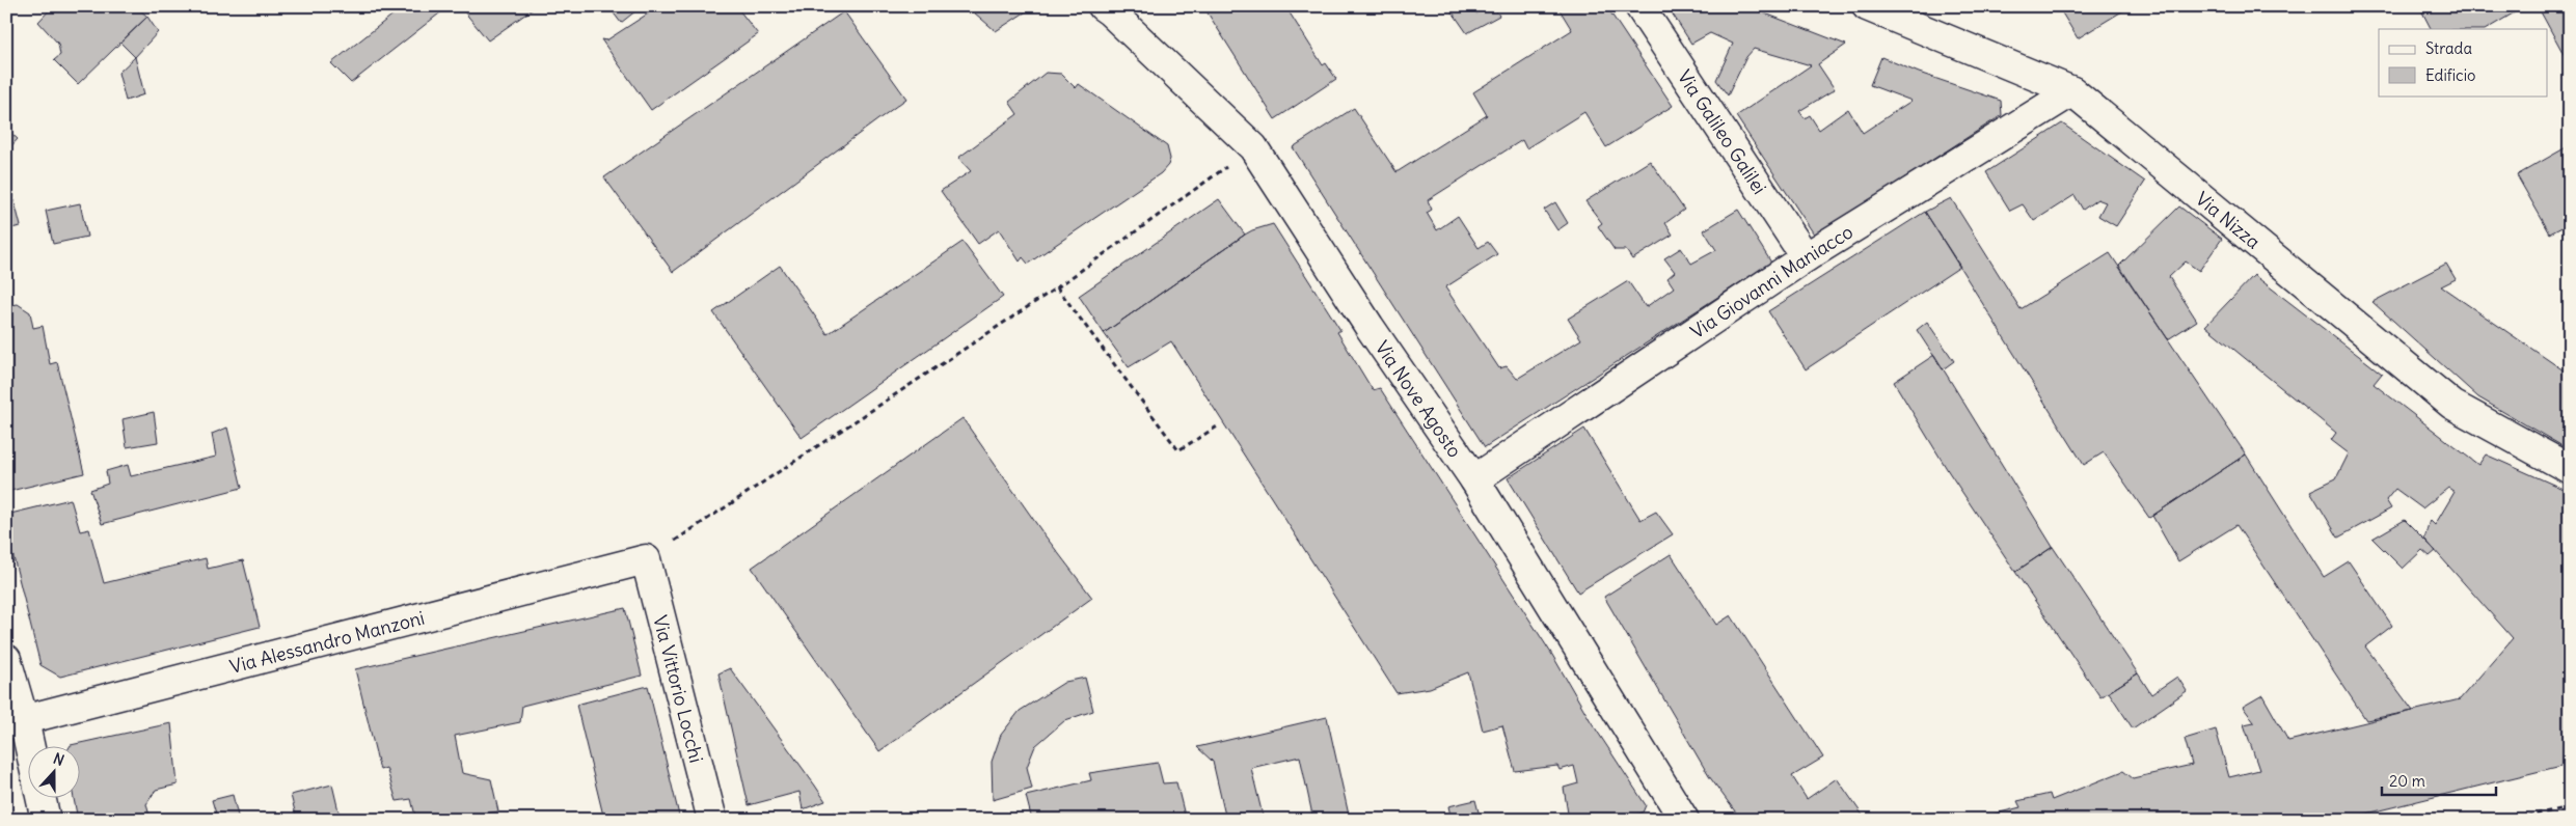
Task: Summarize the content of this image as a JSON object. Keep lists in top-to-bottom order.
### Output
{
  "streets": {
    "street": [
      "Via Galileo Galilei",
      "Via Nizza",
      "Via Giovanni Maniacco",
      "Via Nove Agosto",
      "Via Alessandro Manzoni",
      "Via Vittorio Locchi"
    ]
  },
  "crossings": [
    ["Via Galileo Galilei", "Via Giovanni Maniacco"],
    ["Via Nizza", "Via Giovanni Maniacco"],
    ["Via Giovanni Maniacco", "Via Nove Agosto"],
    ["Via Alessandro Manzoni", "Via Vittorio Locchi"]
  ],
  "legend": ["Strada", "Edificio"],
  "scale_bar": "20 m",
  "north": "top"
}
